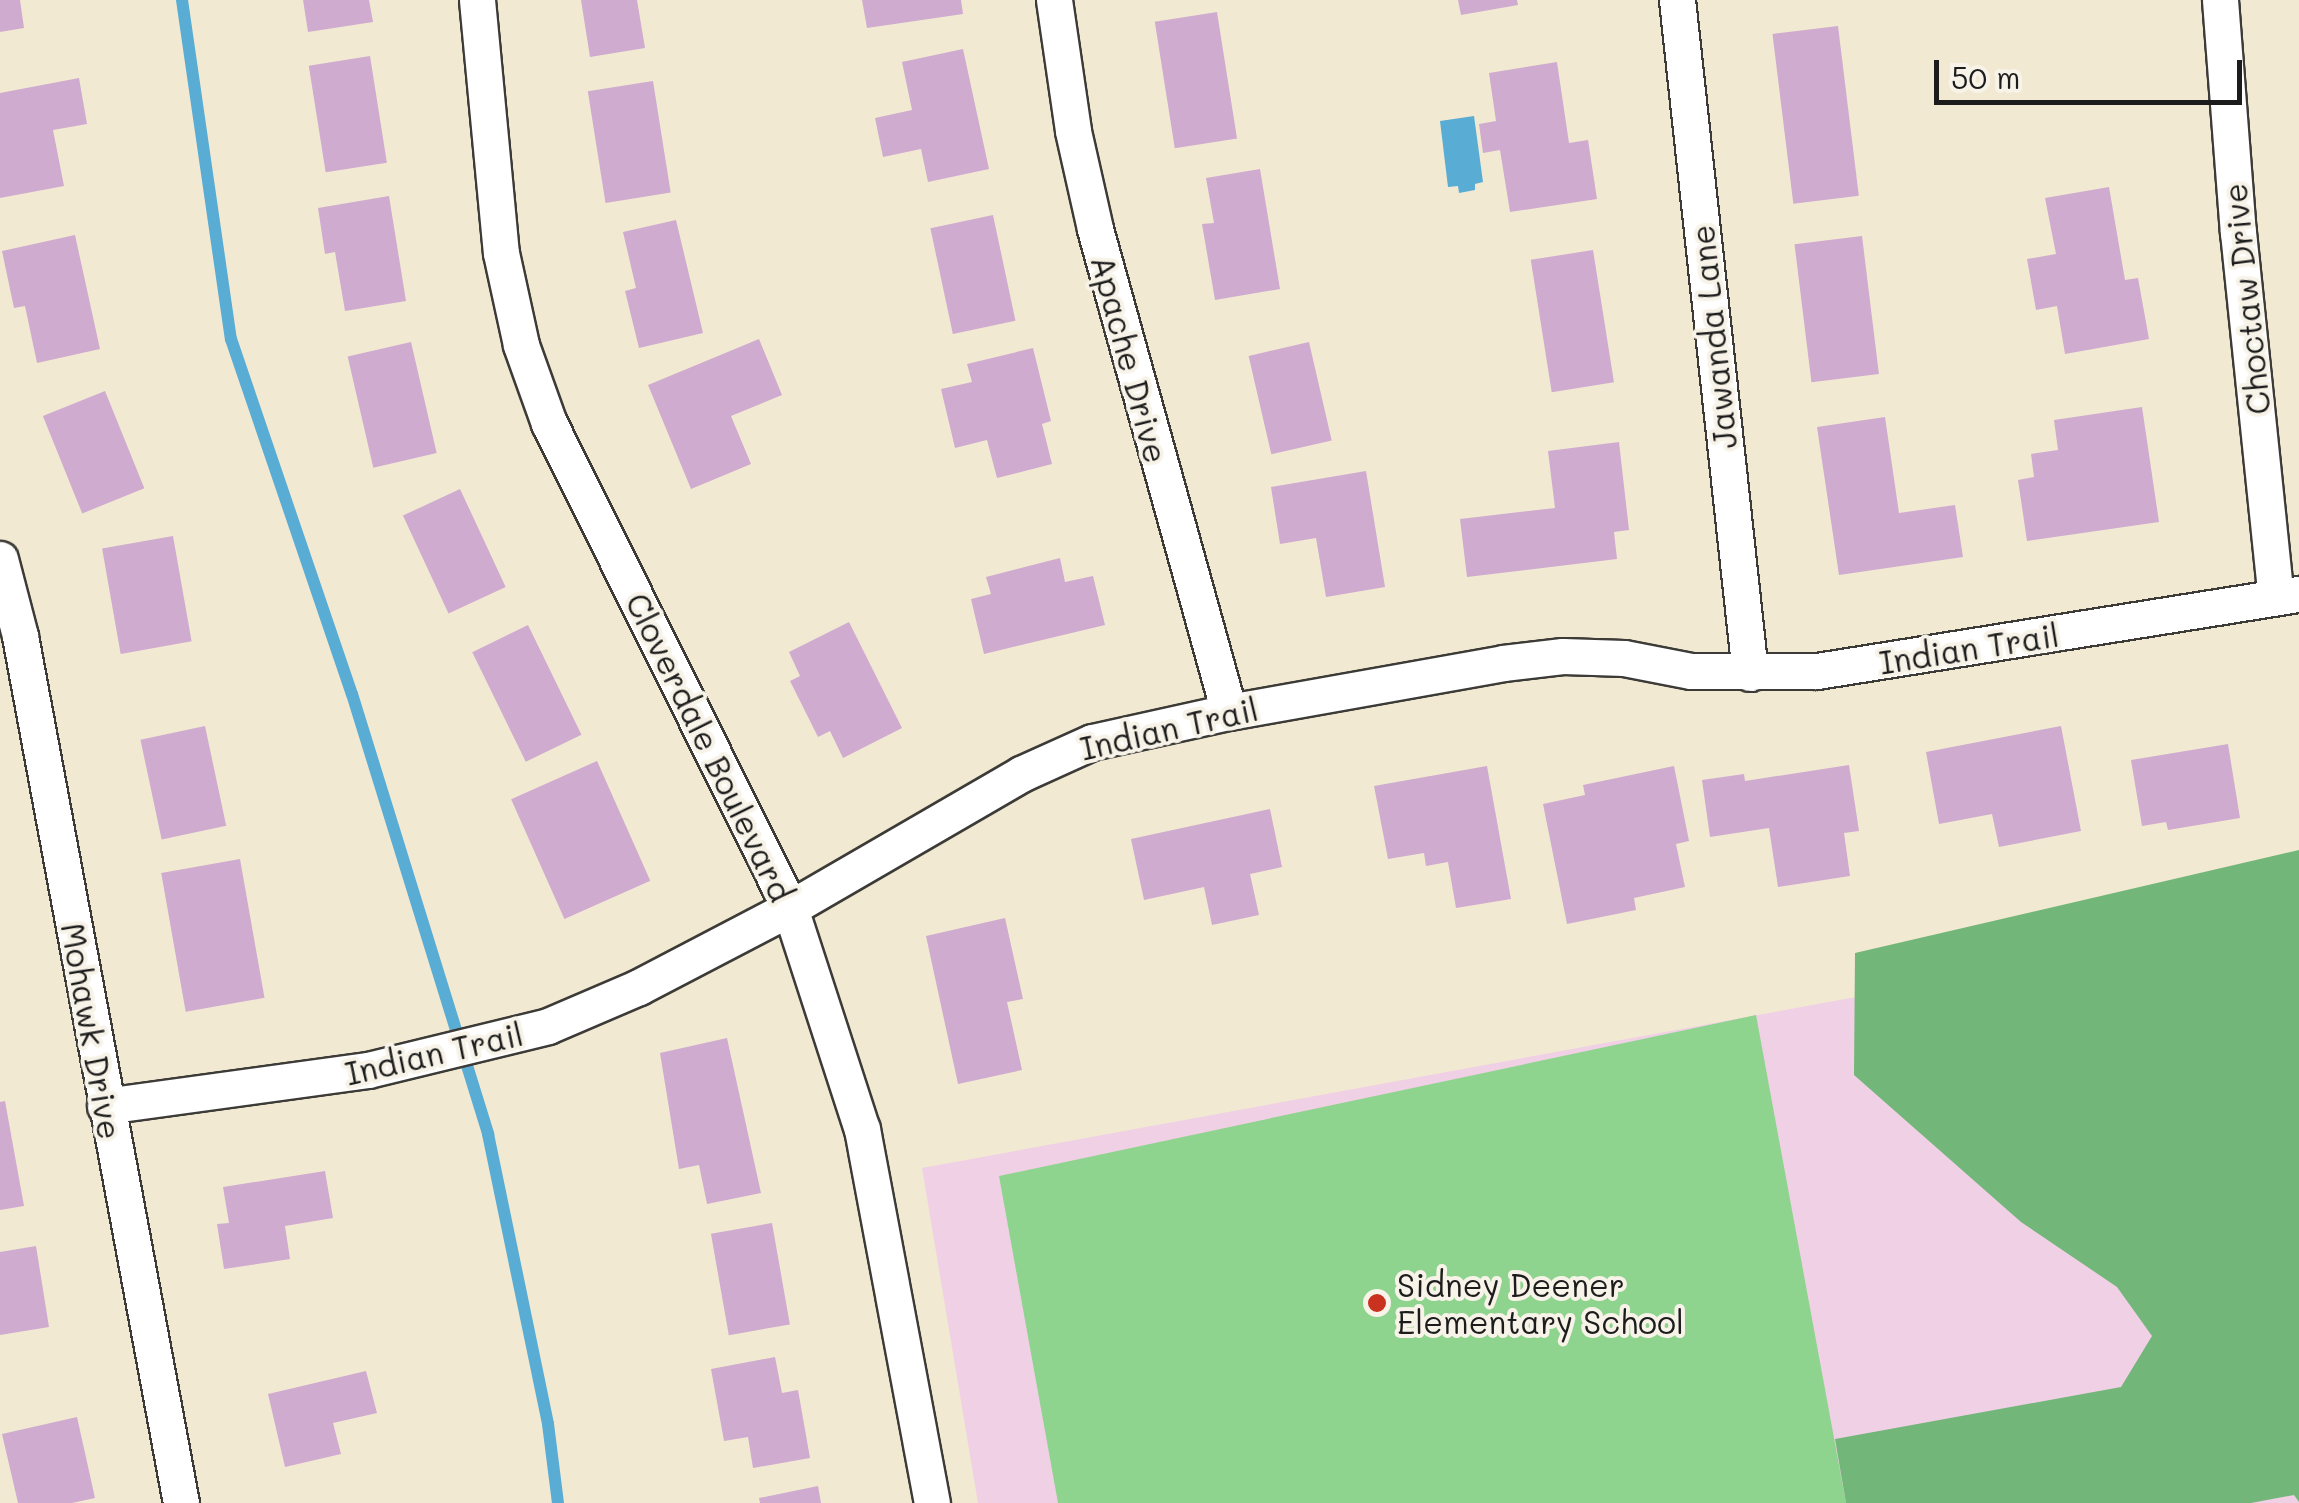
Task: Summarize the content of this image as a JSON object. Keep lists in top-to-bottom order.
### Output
{
  "streets": {
    "street": [
      "Choctaw Drive",
      "Jawanda Lane",
      "Apache Drive",
      "Indian Trail",
      "Cloverdale Boulevard",
      "Mohawk Drive"
    ]
  },
  "crossings": [
    ["Choctaw Drive", "Indian Trail"],
    ["Jawanda Lane", "Indian Trail"],
    ["Apache Drive", "Indian Trail"],
    ["Indian Trail", "Cloverdale Boulevard"],
    ["Indian Trail", "Mohawk Drive"]
  ],
  "places": ["Sidney Deener Elementary School"],
  "scale_bar": "50 m"
}
